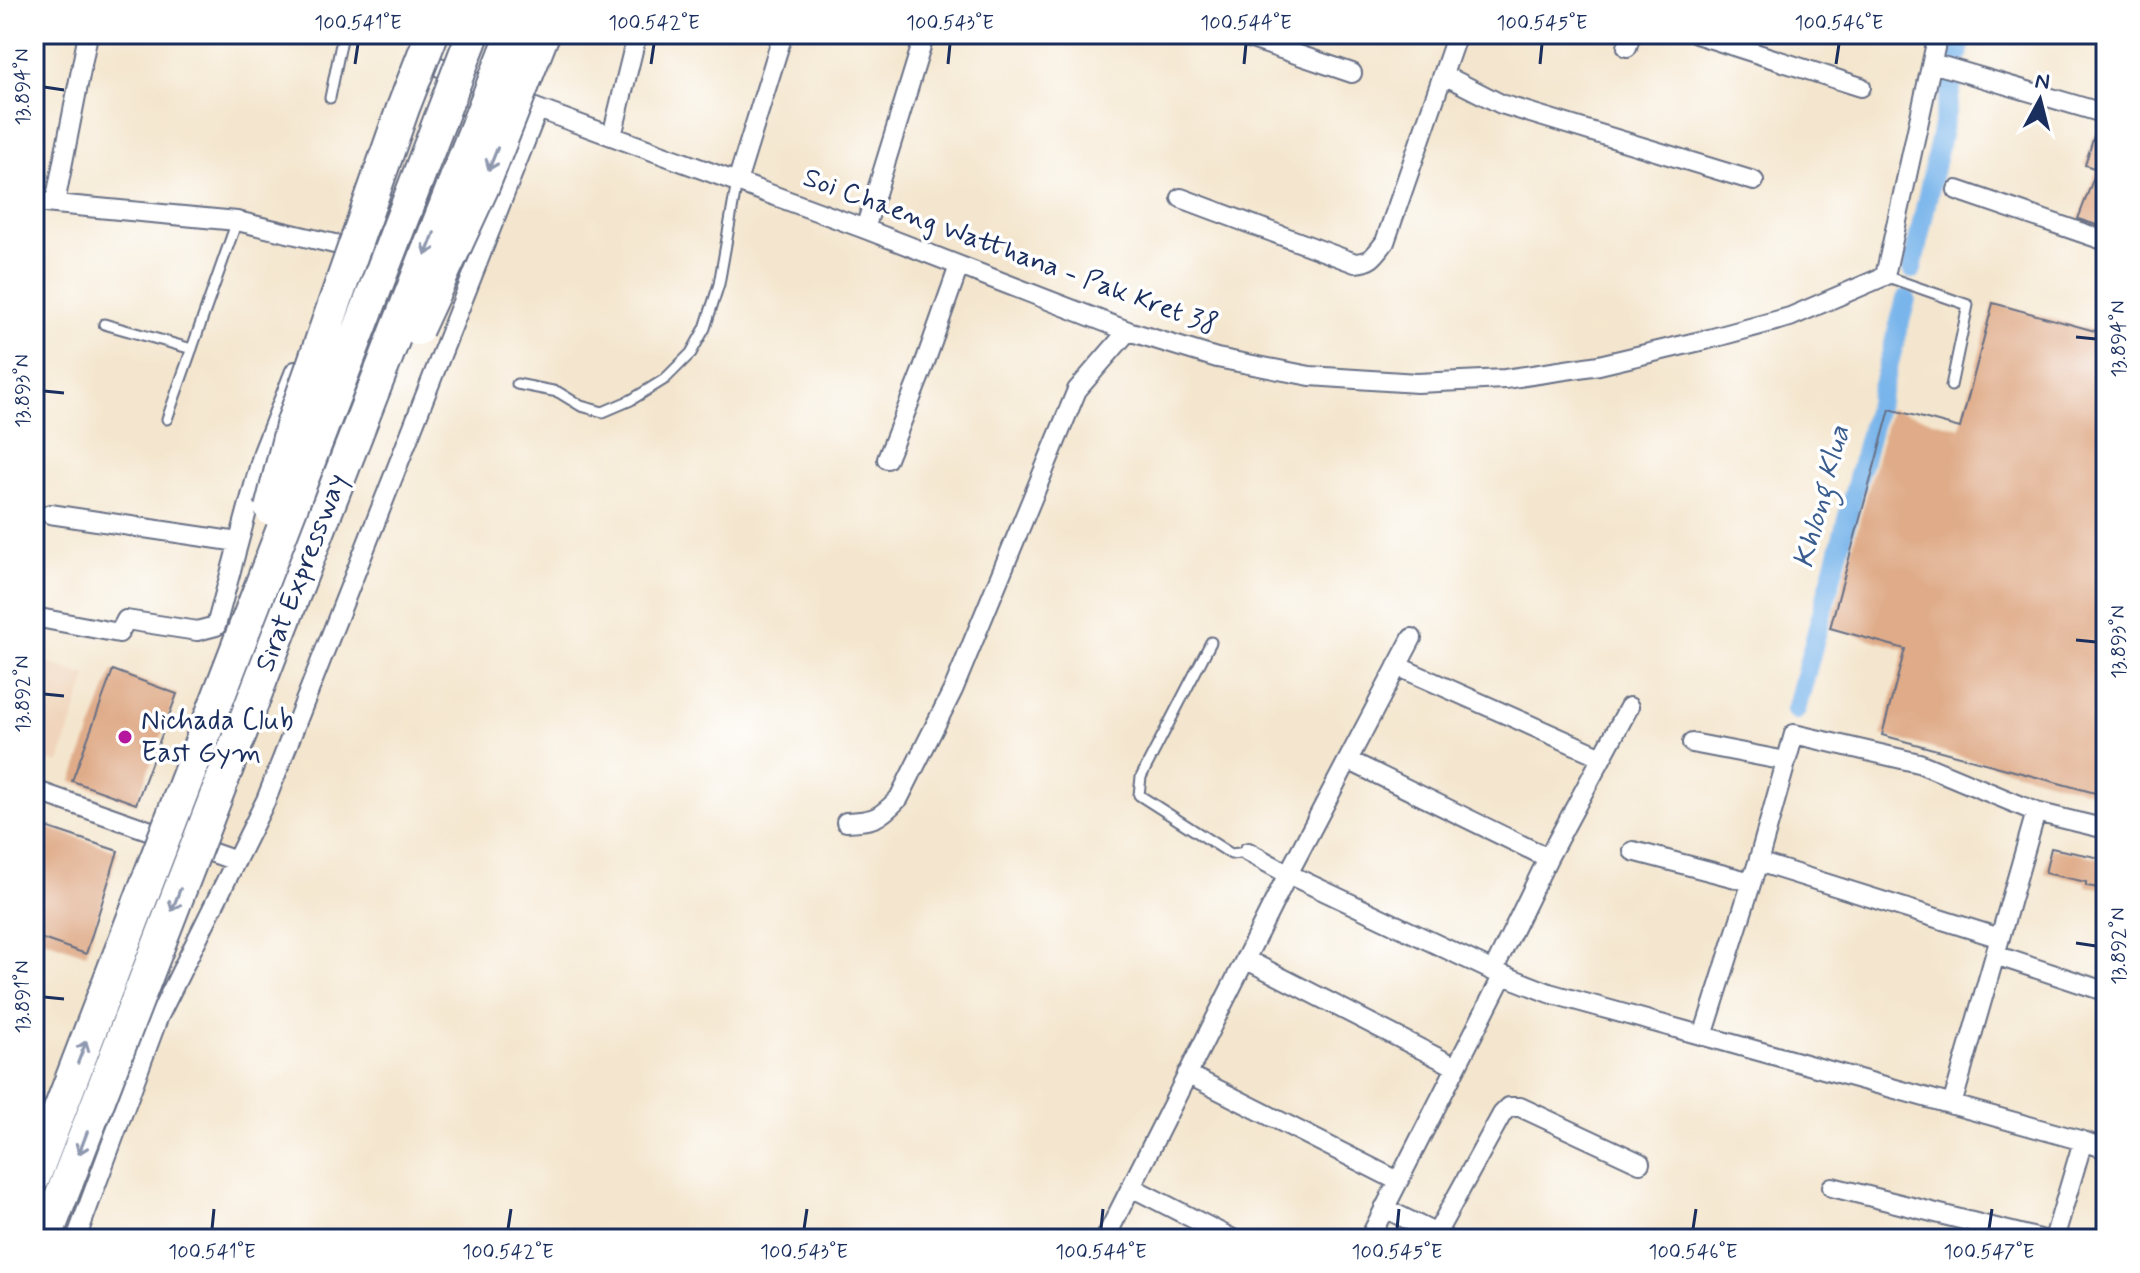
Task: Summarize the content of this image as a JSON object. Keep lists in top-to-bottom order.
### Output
{
  "streets": {
    "highway": ["Sirat Expressway"],
    "street": ["Soi Chaeng Watthana - Pak Kret 38"]
  },
  "water": ["Khlong Klua"],
  "places": ["Nichada Club East Gym"],
  "north": "top",
  "coordinates": [
    "100.541°E",
    "100.542°E",
    "100.543°E",
    "100.544°E",
    "100.545°E",
    "100.546°E",
    "13.894°N",
    "13.893°N",
    "13.892°N",
    "13.891°N",
    "100.547°E"
  ]
}
